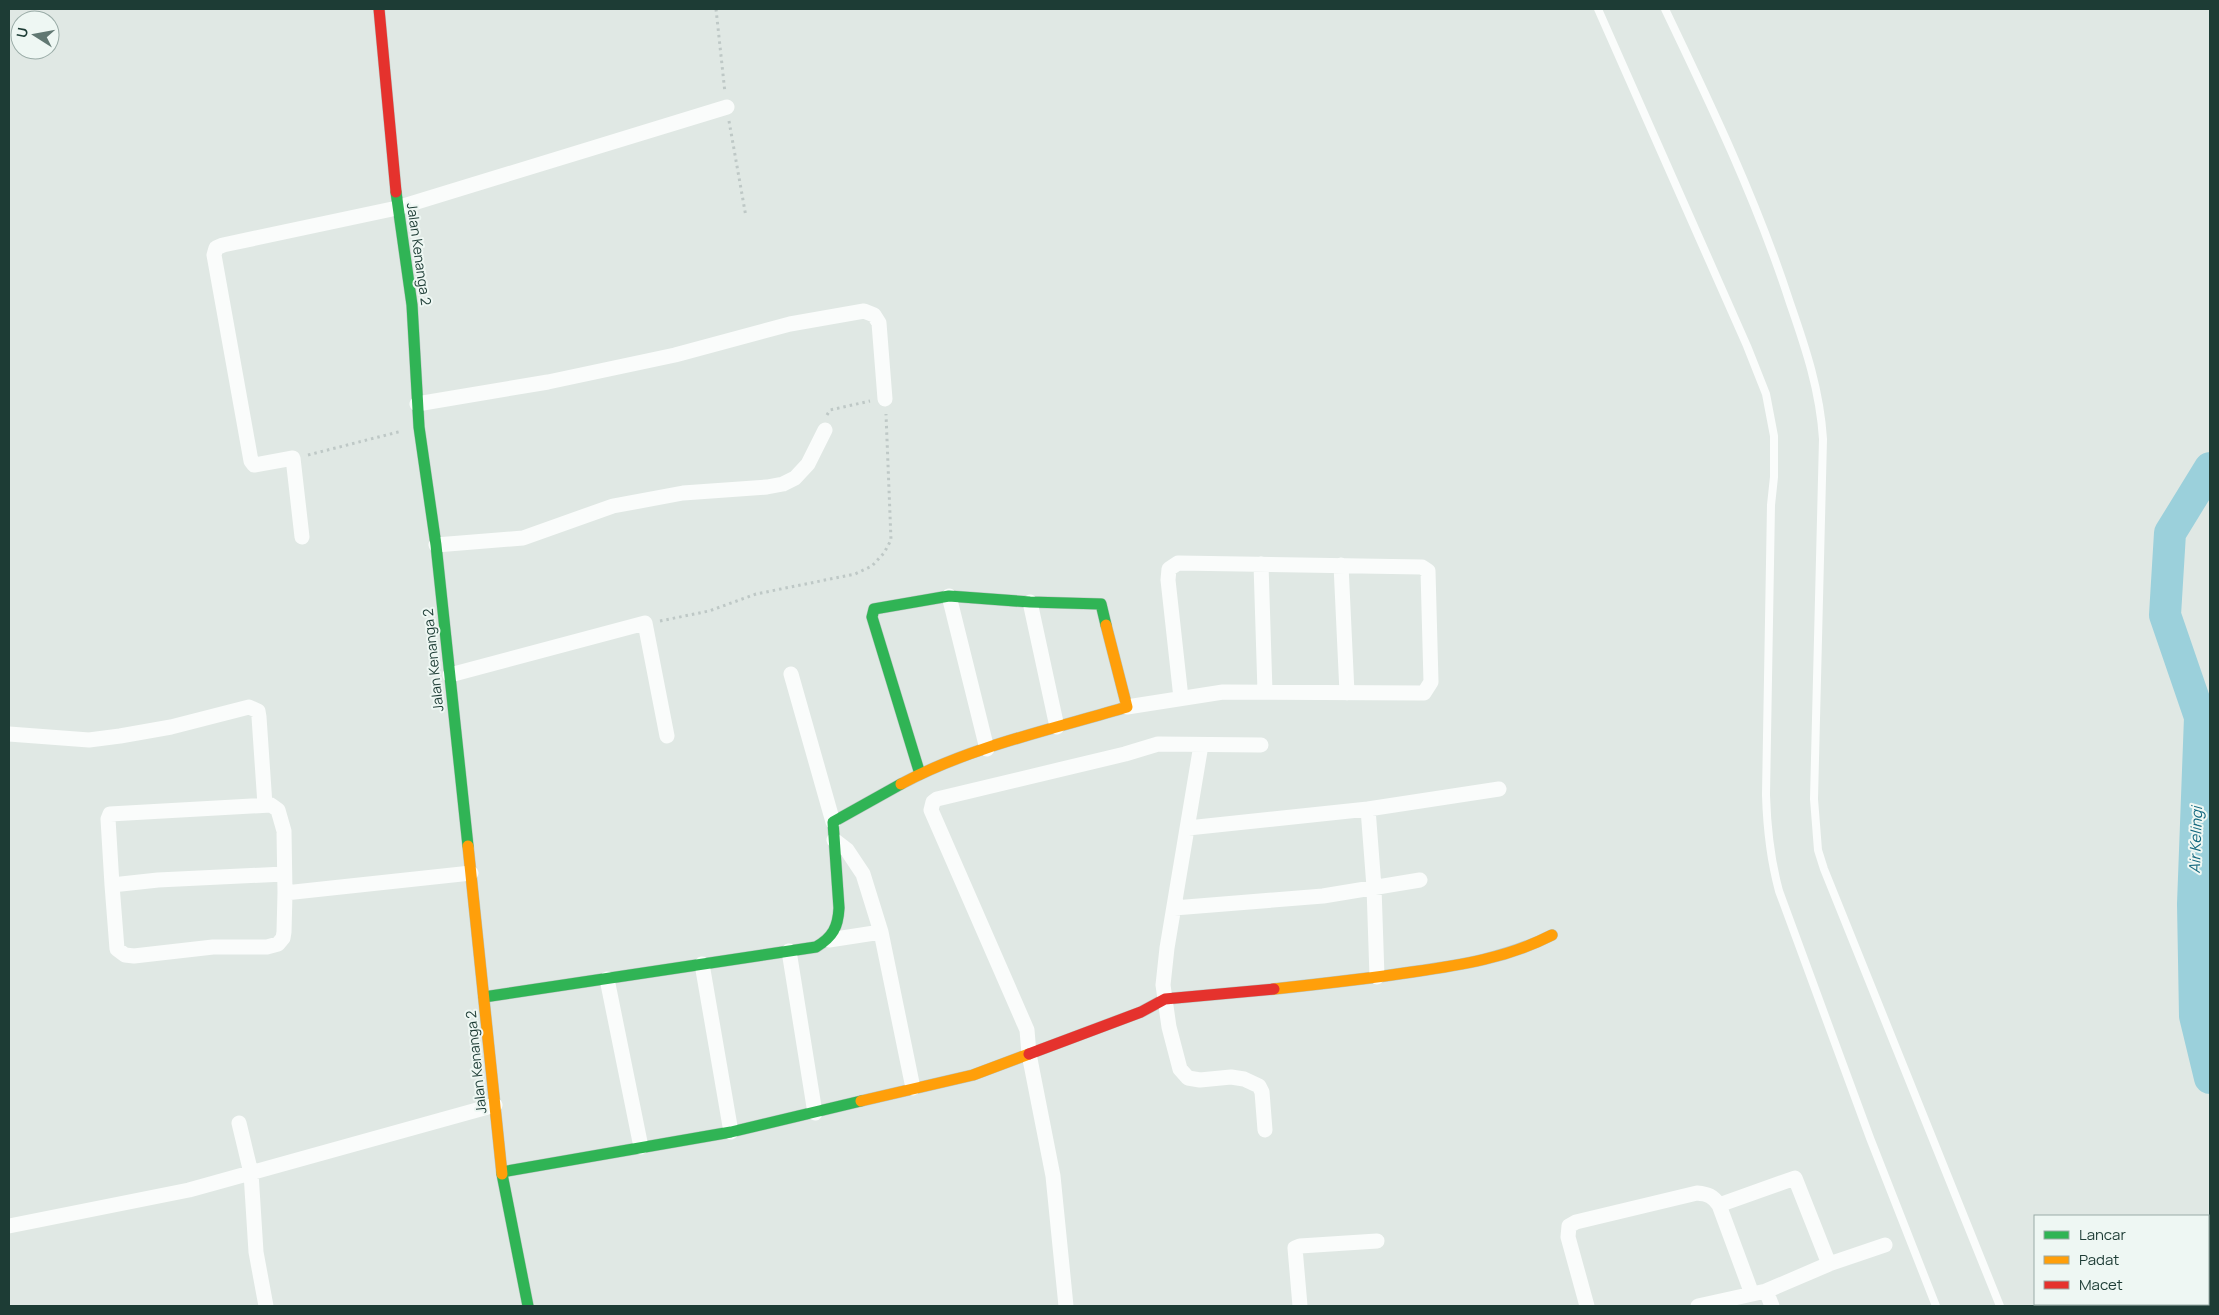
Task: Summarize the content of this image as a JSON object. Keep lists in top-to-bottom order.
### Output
{
  "streets": {
    "street": ["Jalan Kenanga 2"]
  },
  "water": ["Air Kelingi"],
  "legend": ["Lancar", "Padat", "Macet"],
  "north": "left"
}
